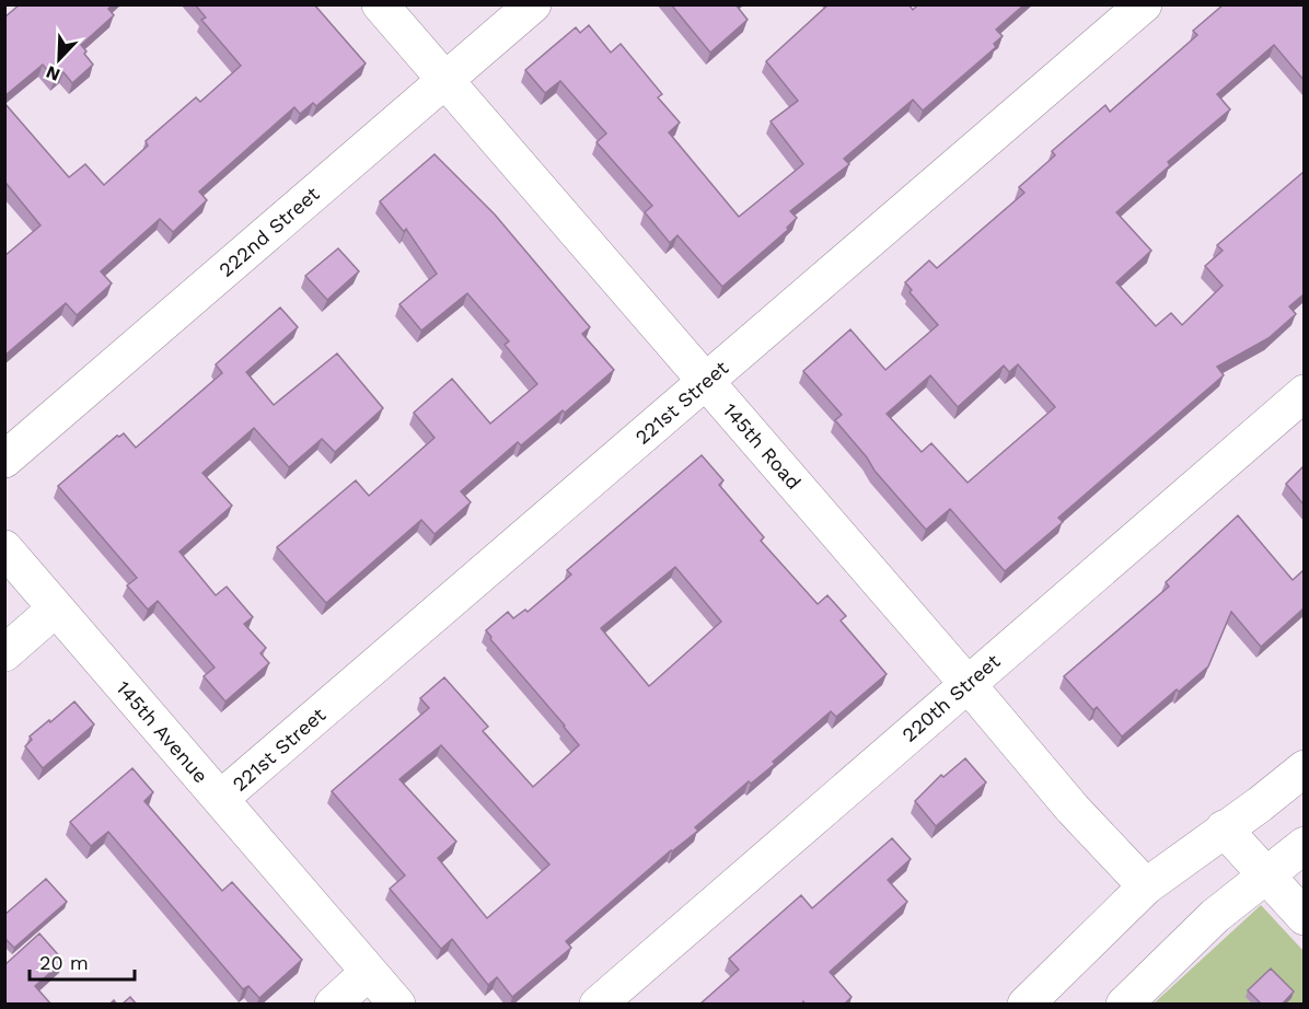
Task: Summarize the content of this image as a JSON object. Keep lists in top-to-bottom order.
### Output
{
  "streets": {
    "street": [
      "222nd Street",
      "221st Street",
      "145th Road",
      "220th Street",
      "145th Avenue"
    ]
  },
  "crossings": [
    ["222nd Street", "145th Road"],
    ["221st Street", "145th Road"],
    ["221st Street", "145th Avenue"],
    ["145th Road", "220th Street"]
  ],
  "scale_bar": "20 m",
  "north": "bottom left"
}
